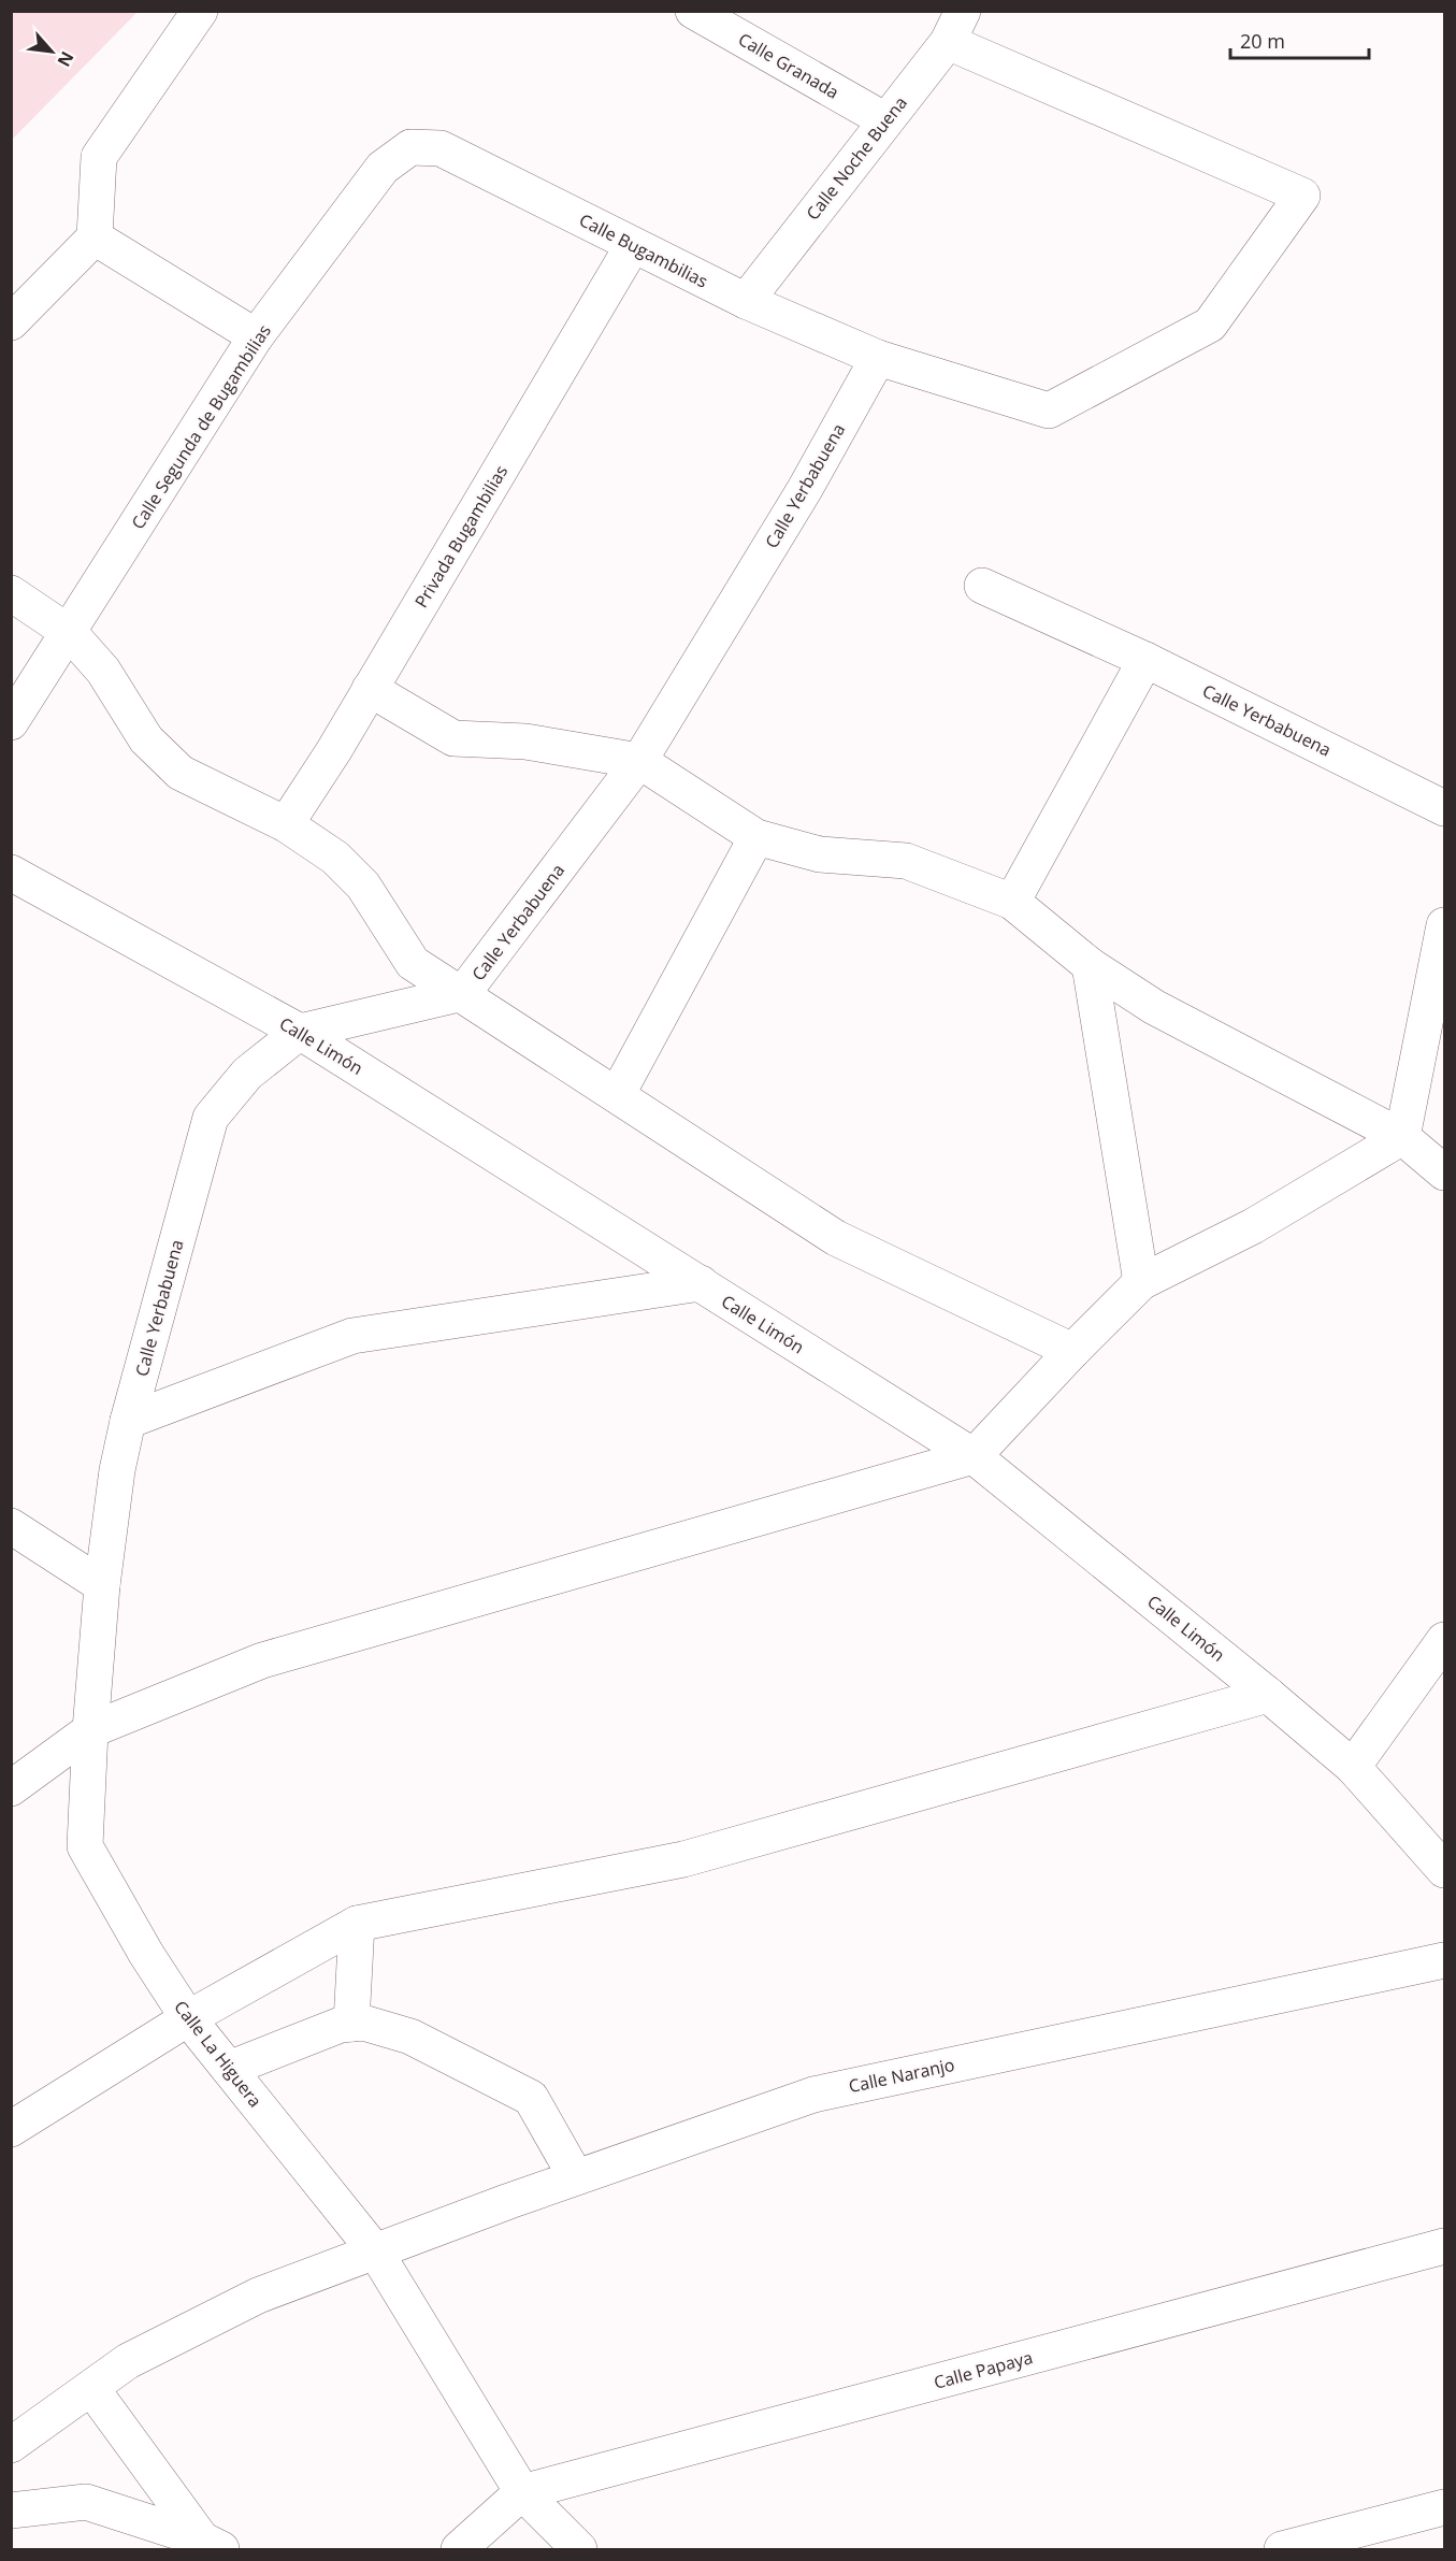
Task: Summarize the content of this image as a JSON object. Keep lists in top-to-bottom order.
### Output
{
  "streets": {
    "street": [
      "Calle Granada",
      "Calle Noche Buena",
      "Calle Bugambilias",
      "Calle Segunda de Bugambilias",
      "Calle Yerbabuena",
      "Privada Bugambilias",
      "Calle Limón",
      "Calle La Higuera",
      "Calle Naranjo",
      "Calle Papaya"
    ]
  },
  "crossings": [
    ["Calle Granada", "Calle Noche Buena"],
    ["Calle Noche Buena", "Calle Bugambilias"],
    ["Calle Bugambilias", "Calle Segunda de Bugambilias"],
    ["Calle Bugambilias", "Calle Yerbabuena"],
    ["Calle Bugambilias", "Privada Bugambilias"],
    ["Calle Yerbabuena", "Calle Limón"],
    ["Calle Yerbabuena", "Calle La Higuera"],
    ["Calle La Higuera", "Calle Naranjo"],
    ["Calle La Higuera", "Calle Papaya"]
  ],
  "scale_bar": "20 m",
  "north": "bottom right"
}
